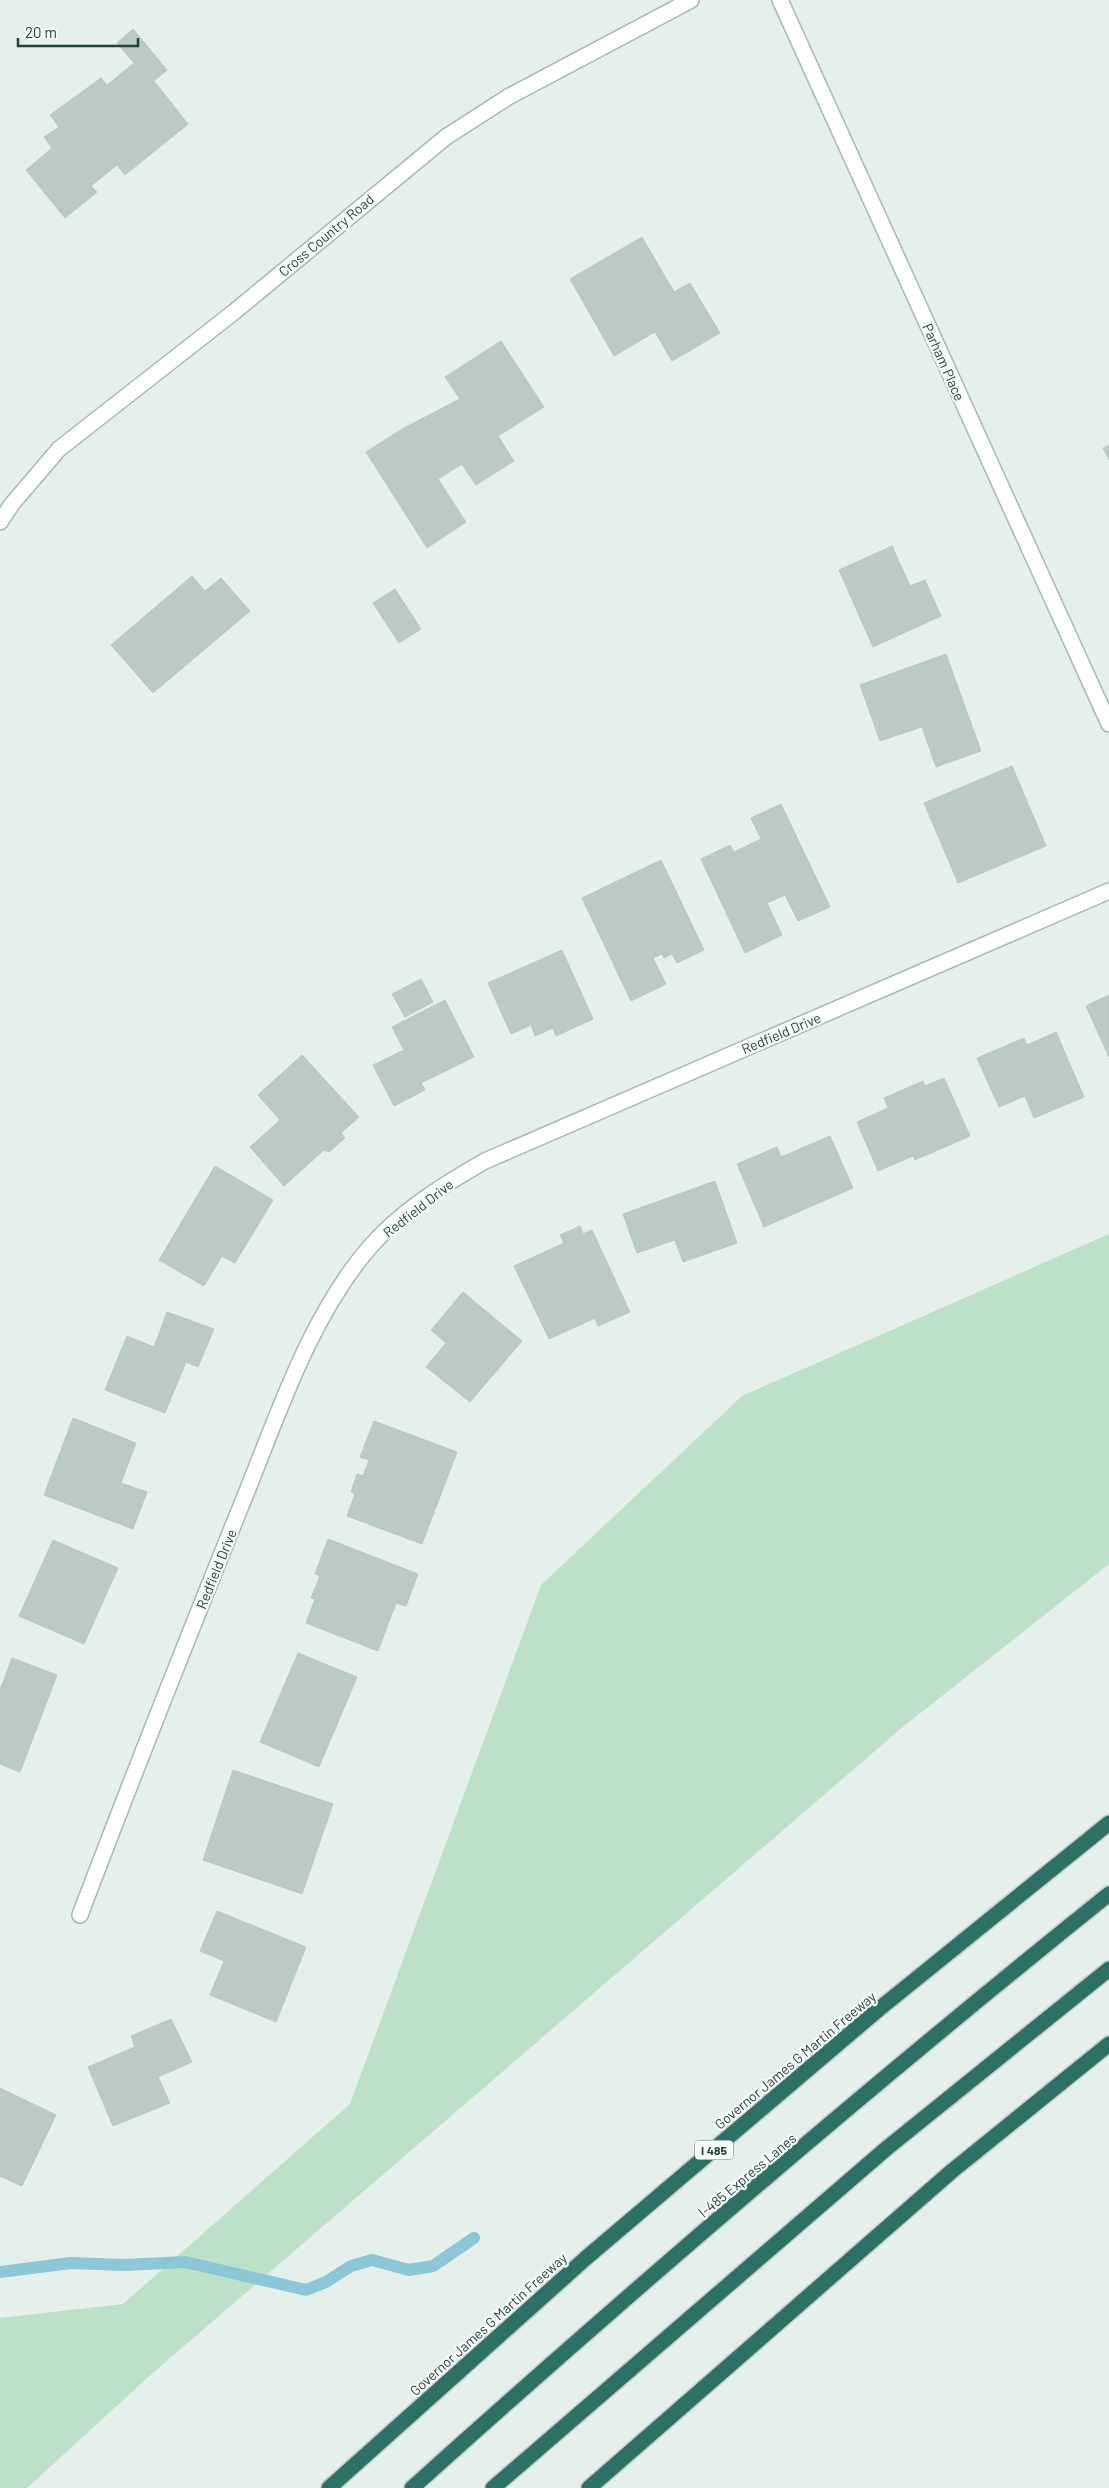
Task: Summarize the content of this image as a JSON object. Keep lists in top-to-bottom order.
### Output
{
  "streets": {
    "highway": ["Governor James G Martin Freeway", "I 485", "I-485 Express Lanes"],
    "street": ["Cross Country Road", "Parham Place", "Redfield Drive"]
  },
  "scale_bar": "20 m"
}
